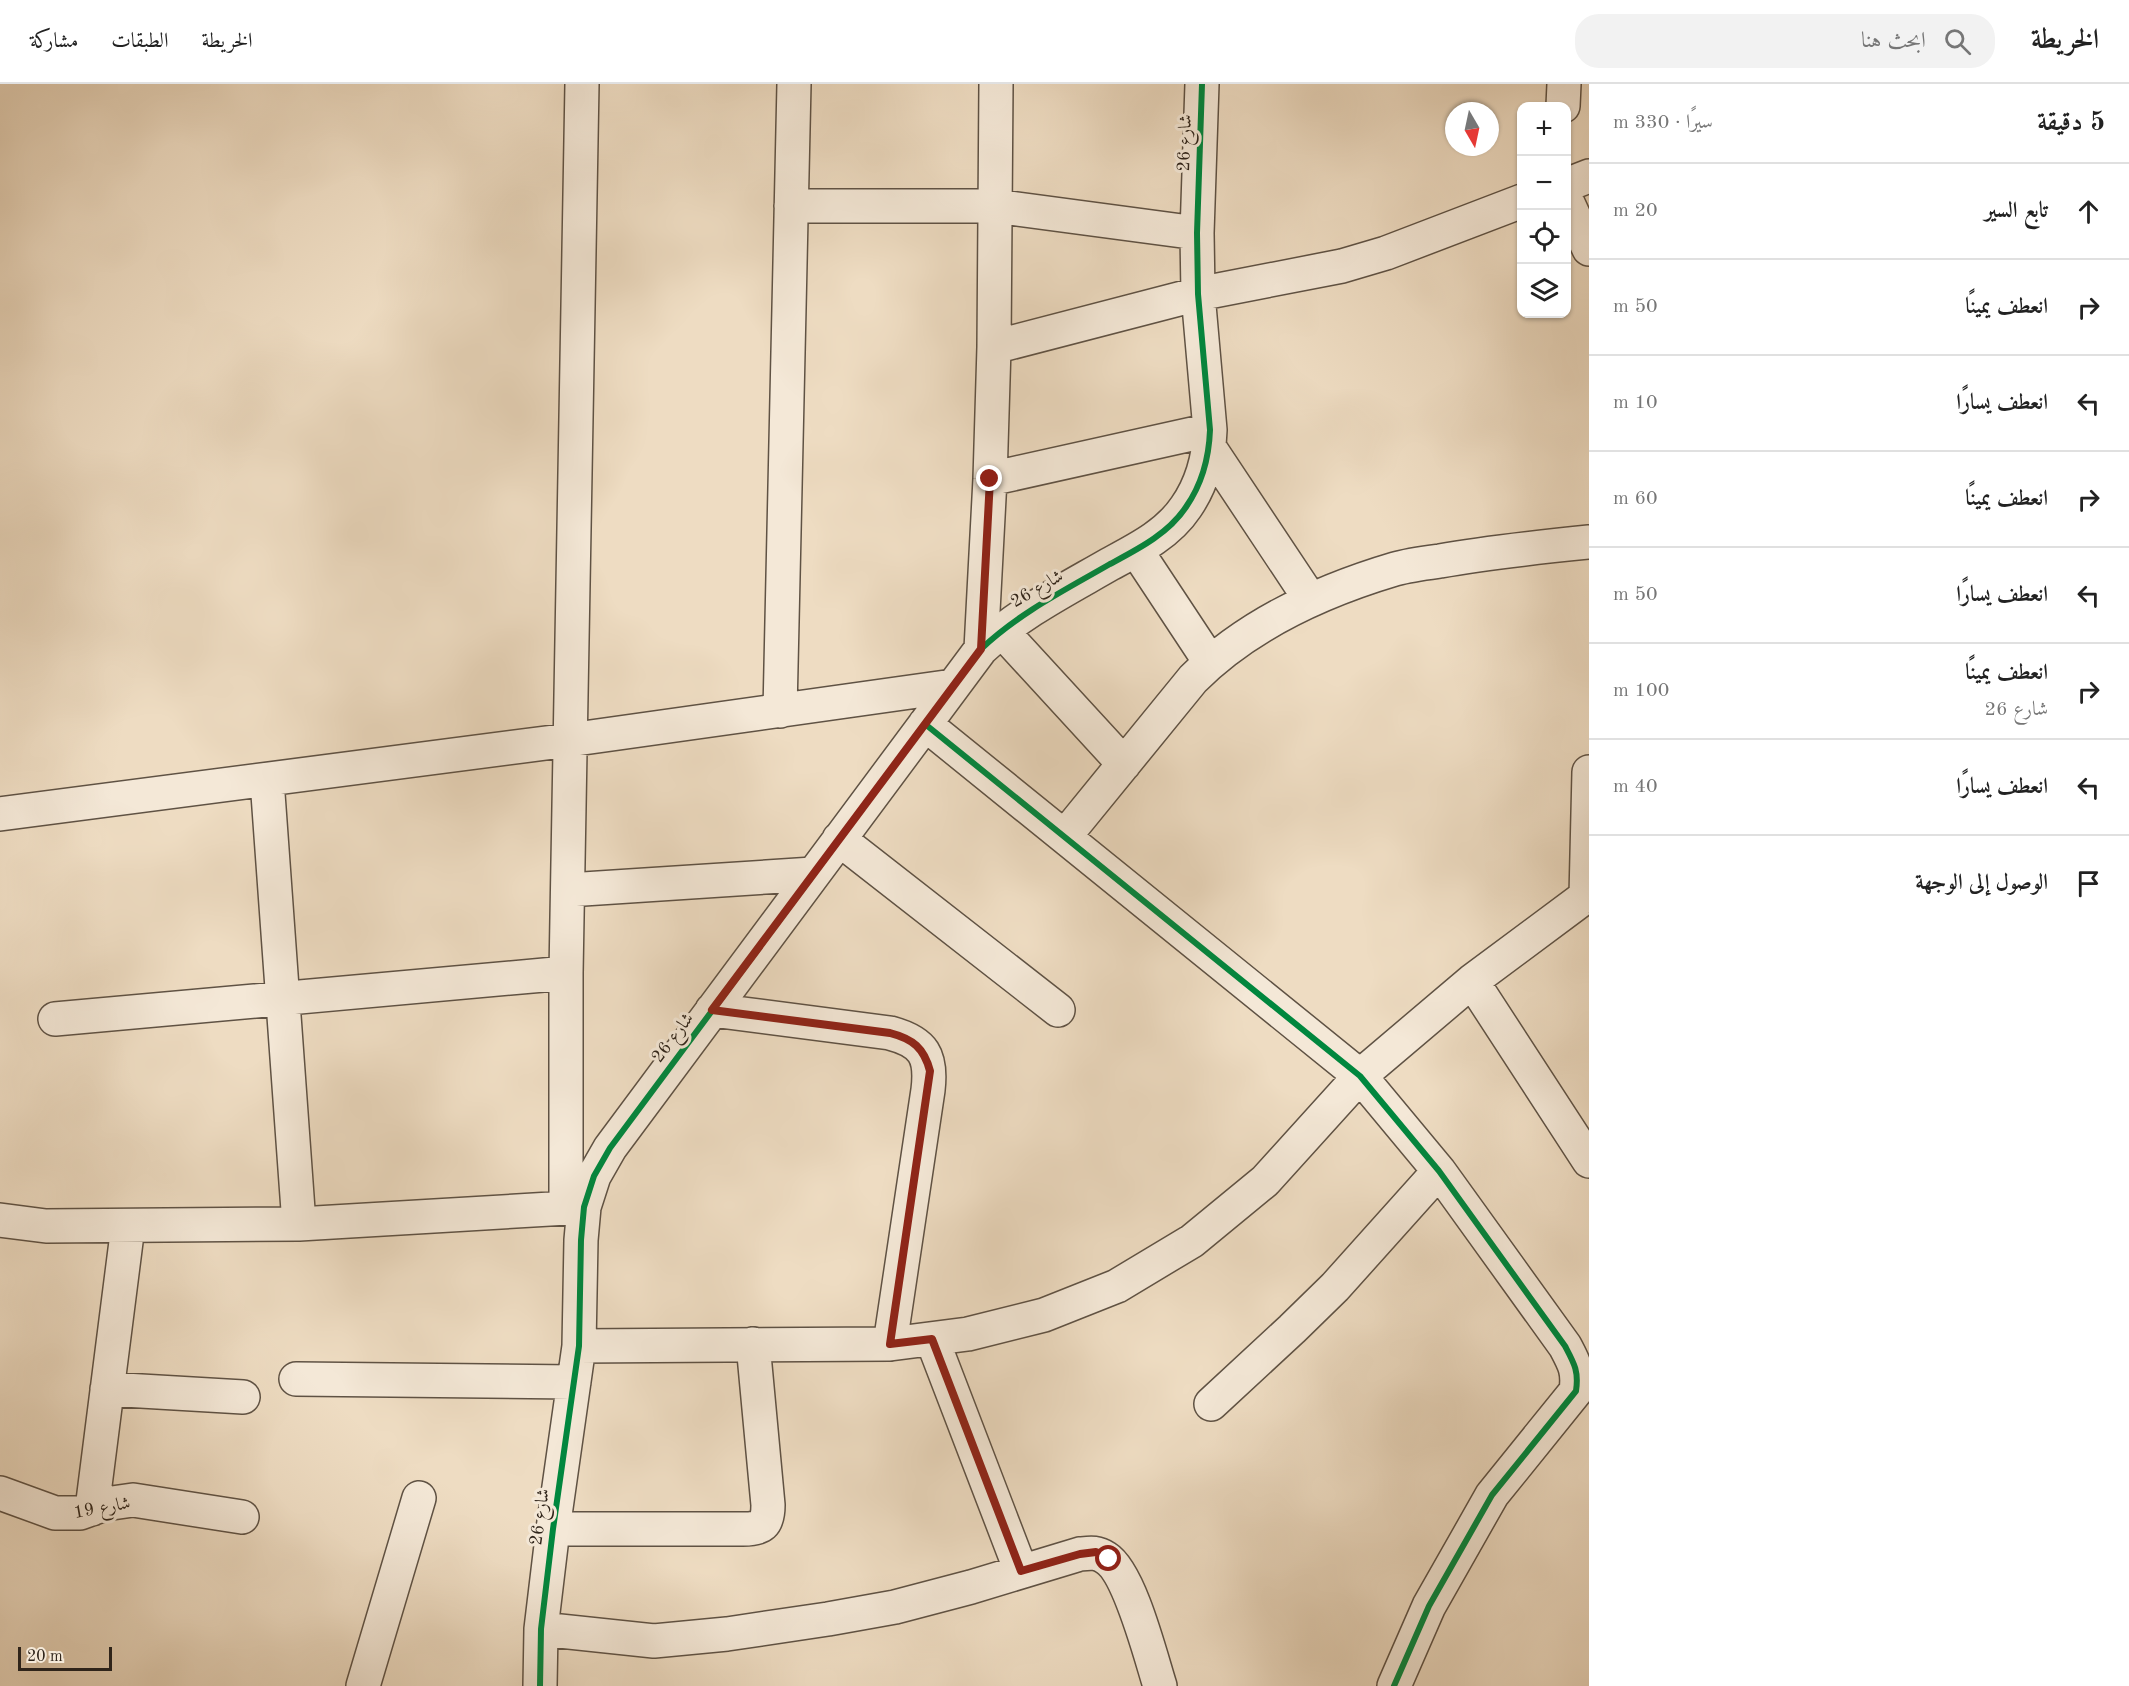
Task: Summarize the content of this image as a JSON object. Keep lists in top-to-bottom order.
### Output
{
  "streets": {
    "street": ["شارع 26", "شارع 19"]
  },
  "scale_bar": "20 m",
  "north": "bottom",
  "page": {
    "header": "الخريطة",
    "search": "ابحث هنا",
    "nav": ["الخريطة", "الطبقات", "مشاركة"],
    "heading": ["5 دقيقة", "سيرًا · 330 m"],
    "map_buttons": ["+", "−"],
    "list": [
      ["تابع السير", "20 m"],
      ["انعطف يمينًا", "50 m"],
      ["انعطف يسارًا", "10 m"],
      ["انعطف يمينًا", "60 m"],
      ["انعطف يسارًا", "50 m"],
      ["انعطف يمينًا", "شارع 26", "100 m"],
      ["انعطف يسارًا", "40 m"],
      "الوصول إلى الوجهة"
    ],
    "scale": "20 m"
  }
}
